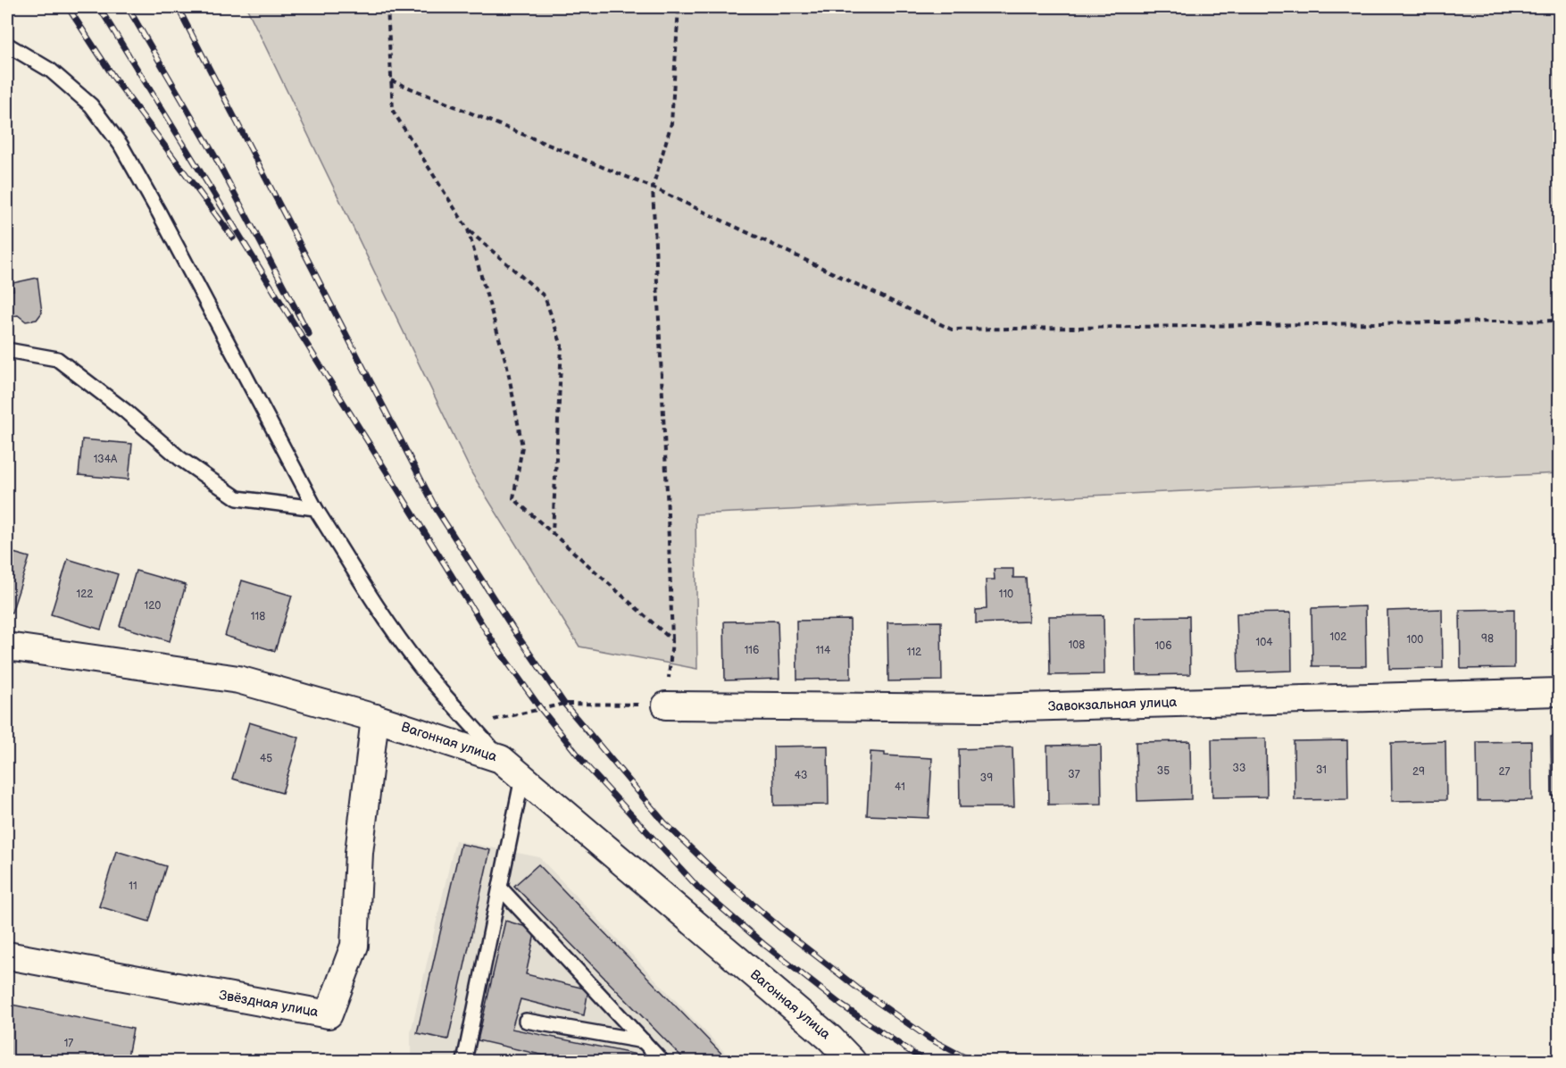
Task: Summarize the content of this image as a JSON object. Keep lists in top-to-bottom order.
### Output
{
  "streets": {
    "street": ["Завокзальная улица", "Вагонная улица", "Звёздная улица"]
  },
  "crossings": [
    ["Вагонная улица", "Звёздная улица"]
  ],
  "house_numbers": [
    "134А",
    "122",
    "110",
    "120",
    "118",
    "102",
    "98",
    "100",
    "104",
    "108",
    "106",
    "116",
    "114",
    "112",
    "45",
    "33",
    "31",
    "35",
    "29",
    "27",
    "37",
    "43",
    "39",
    "41",
    "11",
    "17"
  ]
}
